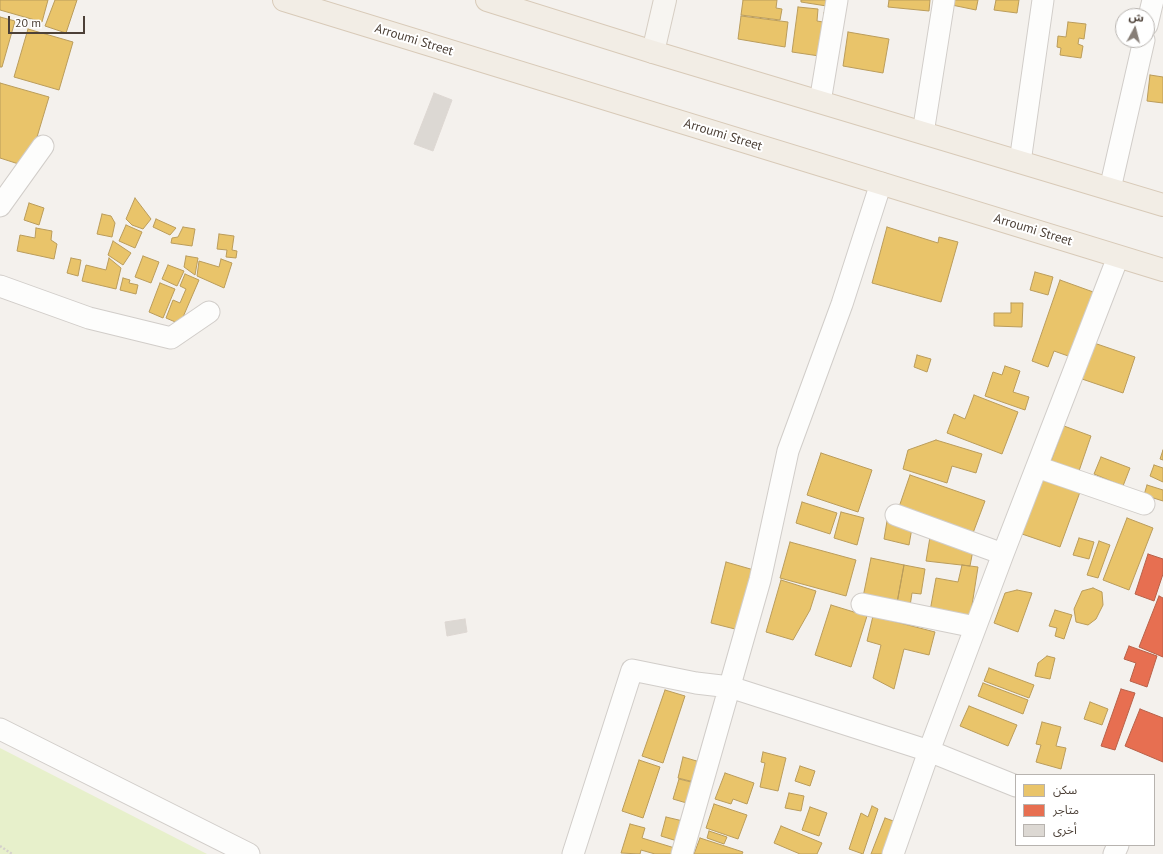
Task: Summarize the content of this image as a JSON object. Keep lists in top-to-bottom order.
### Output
{
  "streets": {
    "main road": ["Arroumi Street"]
  },
  "legend": ["سكن", "متاجر", "أخرى"],
  "scale_bar": "20 m",
  "north": "top"
}
